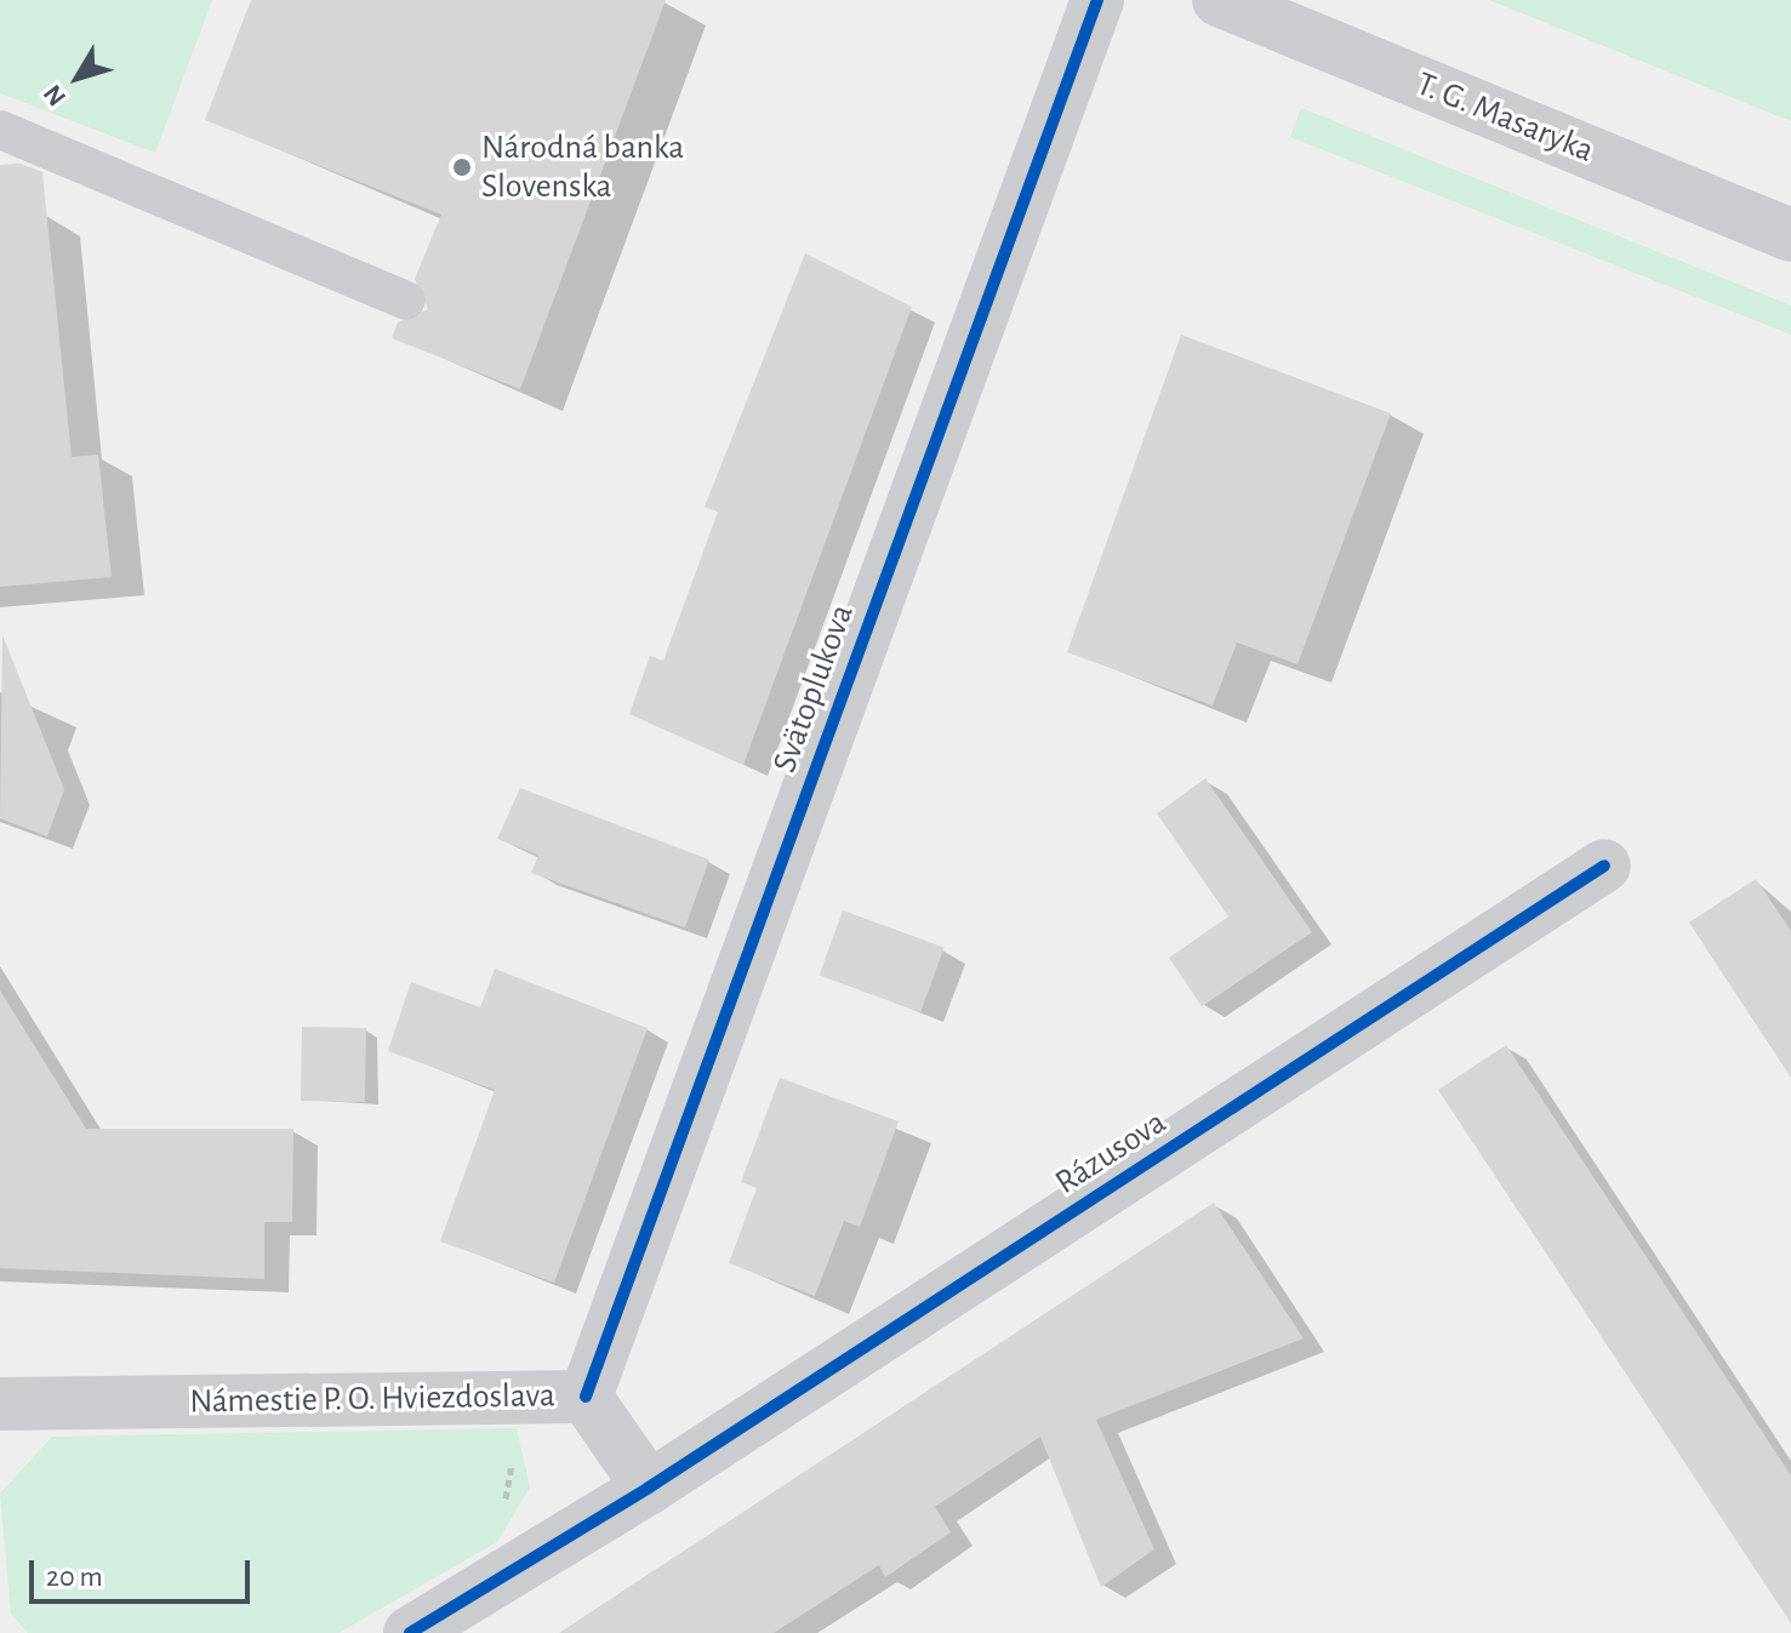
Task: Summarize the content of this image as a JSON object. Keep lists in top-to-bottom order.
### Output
{
  "streets": {
    "street": [
      "T. G. Masaryka",
      "Svätoplukova",
      "Rázusova",
      "Námestie P. O. Hviezdoslava"
    ]
  },
  "crossings": [
    ["Svätoplukova", "Námestie P. O. Hviezdoslava"],
    ["Rázusova", "Námestie P. O. Hviezdoslava"]
  ],
  "places": ["Národná banka Slovenska"],
  "scale_bar": "20 m",
  "north": "bottom left"
}
